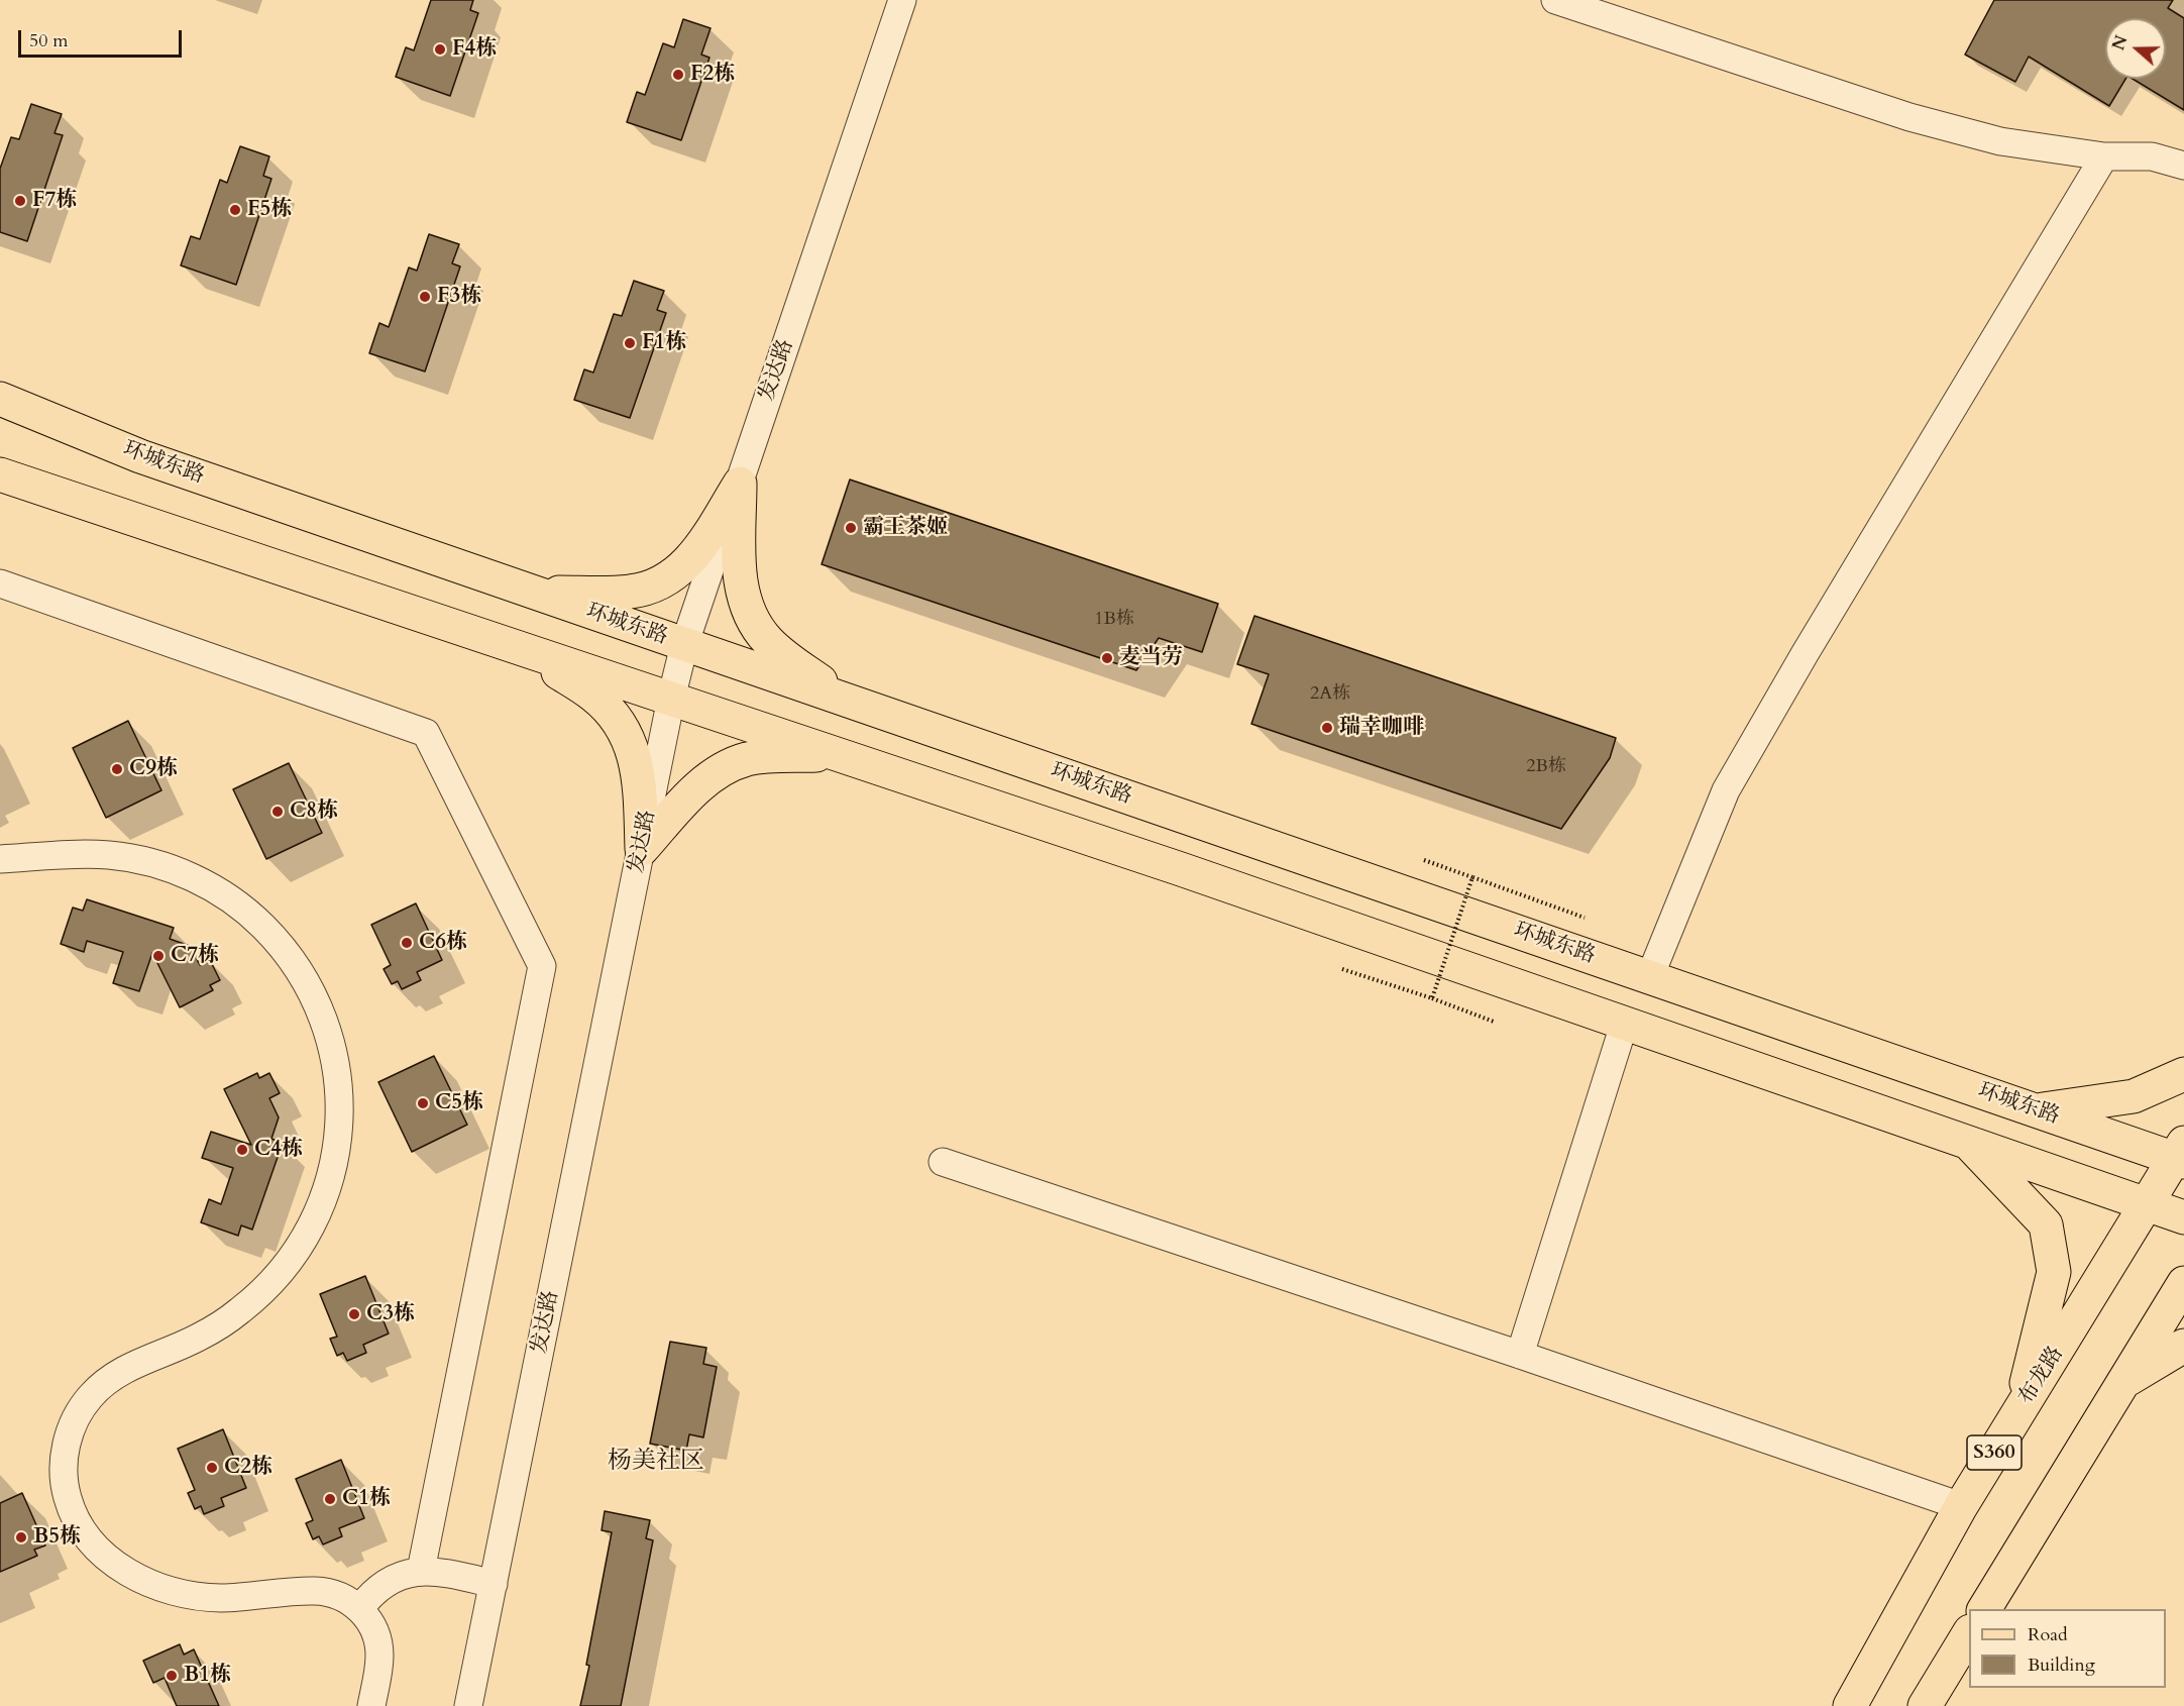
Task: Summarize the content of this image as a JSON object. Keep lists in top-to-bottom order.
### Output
{
  "streets": {
    "main road": ["环城东路", "布龙路", "S360"],
    "street": ["发达路"]
  },
  "crossings": [
    ["发达路", "环城东路"],
    ["环城东路", "布龙路"]
  ],
  "districts": ["杨美社区"],
  "places": [
    "F4栋",
    "F2栋",
    "F7栋",
    "F5栋",
    "F3栋",
    "F1栋",
    "霸王茶姬",
    "麦当劳",
    "瑞幸咖啡",
    "C9栋",
    "C8栋",
    "C6栋",
    "C7栋",
    "C5栋",
    "C4栋",
    "C3栋",
    "C2栋",
    "C1栋",
    "B5栋",
    "B1栋"
  ],
  "house_numbers": ["1B栋", "2A栋", "2B栋"],
  "legend": ["Road", "Building"],
  "scale_bar": "50 m",
  "north": "left"
}
